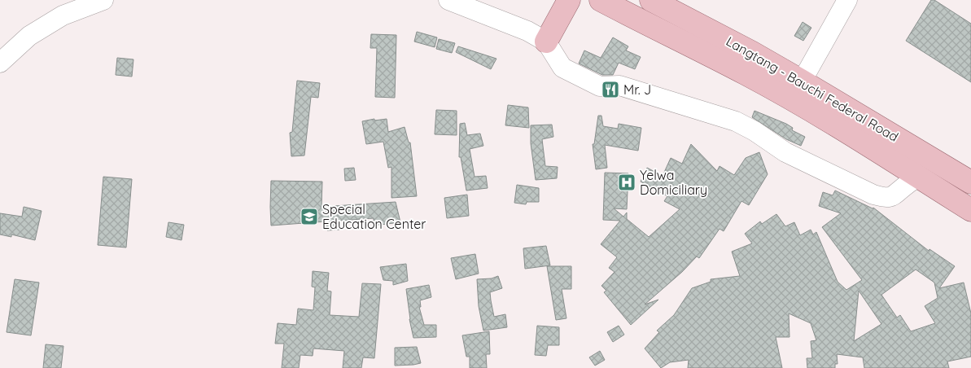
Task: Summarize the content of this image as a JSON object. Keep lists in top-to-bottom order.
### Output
{
  "streets": {
    "main road": ["Langtang - Bauchi Federal Road"]
  },
  "places": {
    "restaurant": ["Mr. J"],
    "hospital": ["Yelwa Domiciliary"],
    "school or university": ["Special Education Center"]
  }
}
